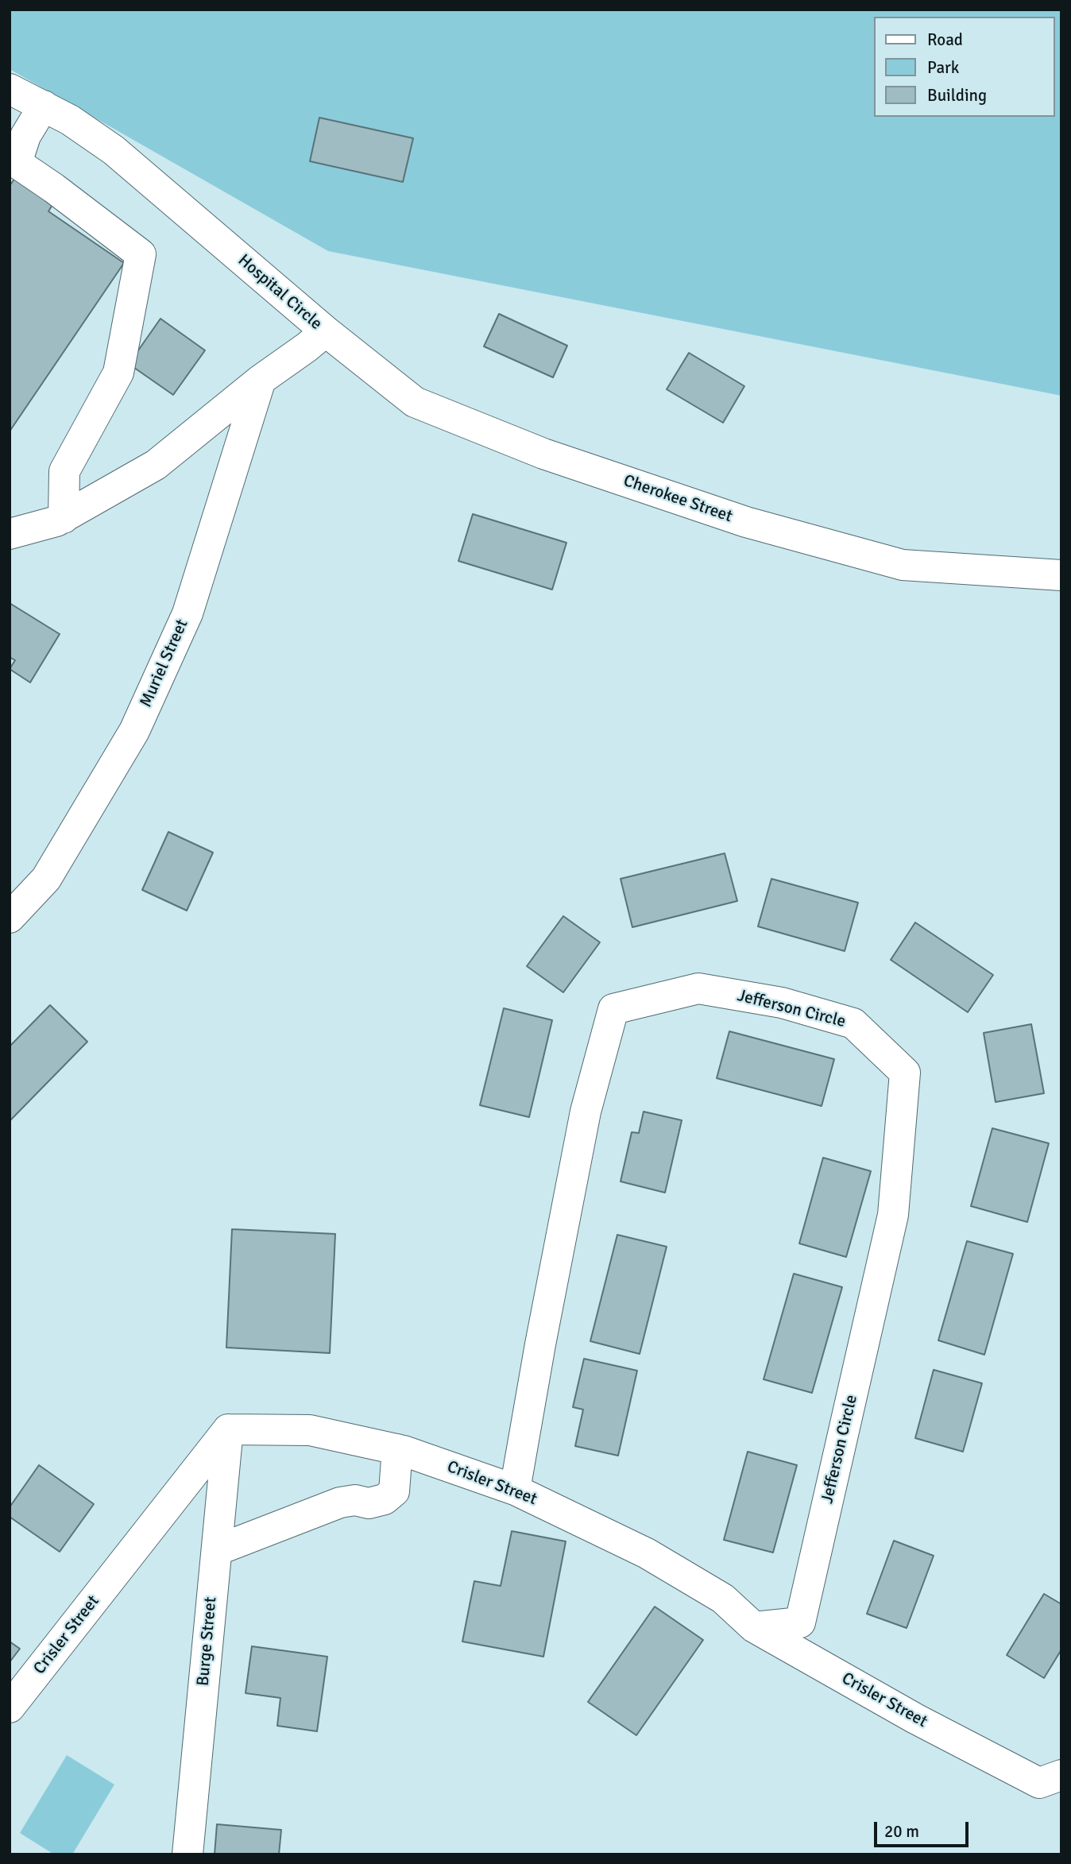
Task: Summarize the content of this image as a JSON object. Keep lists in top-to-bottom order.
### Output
{
  "streets": {
    "street": [
      "Hospital Circle",
      "Cherokee Street",
      "Muriel Street",
      "Jefferson Circle",
      "Crisler Street",
      "Burge Street"
    ]
  },
  "crossings": [
    ["Hospital Circle", "Cherokee Street"],
    ["Hospital Circle", "Muriel Street"],
    ["Jefferson Circle", "Crisler Street"],
    ["Crisler Street", "Burge Street"]
  ],
  "legend": ["Road", "Park", "Building"],
  "scale_bar": "20 m"
}
